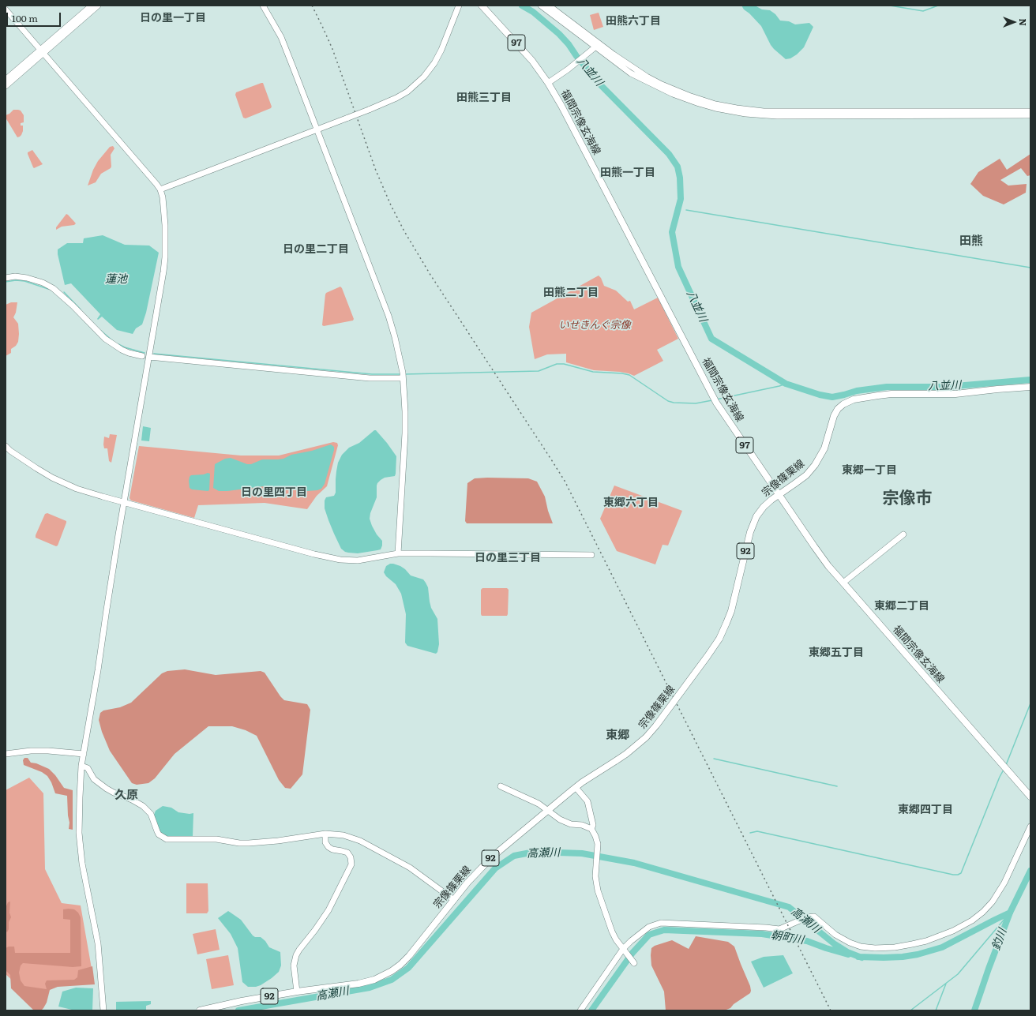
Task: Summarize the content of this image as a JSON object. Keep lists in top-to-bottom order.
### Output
{
  "streets": {
    "main road": [
      "97",
      "福間宗像玄海線",
      "宗像篠栗線",
      "92"
    ]
  },
  "crossings": [
    ["福間宗像玄海線", "宗像篠栗線"]
  ],
  "districts": [
    "日の里一丁目",
    "田熊六丁目",
    "田熊三丁目",
    "田熊一丁目",
    "田熊",
    "日の里二丁目",
    "田熊二丁目",
    "東郷一丁目",
    "日の里四丁目",
    "宗像市",
    "東郷六丁目",
    "日の里三丁目",
    "東郷二丁目",
    "東郷五丁目",
    "東郷",
    "久原",
    "東郷四丁目"
  ],
  "water": [
    "八並川",
    "蓮池",
    "高瀬川",
    "朝町川",
    "釣川"
  ],
  "parks": ["いせきんぐ宗像"],
  "scale_bar": "100 m",
  "north": "right"
}
